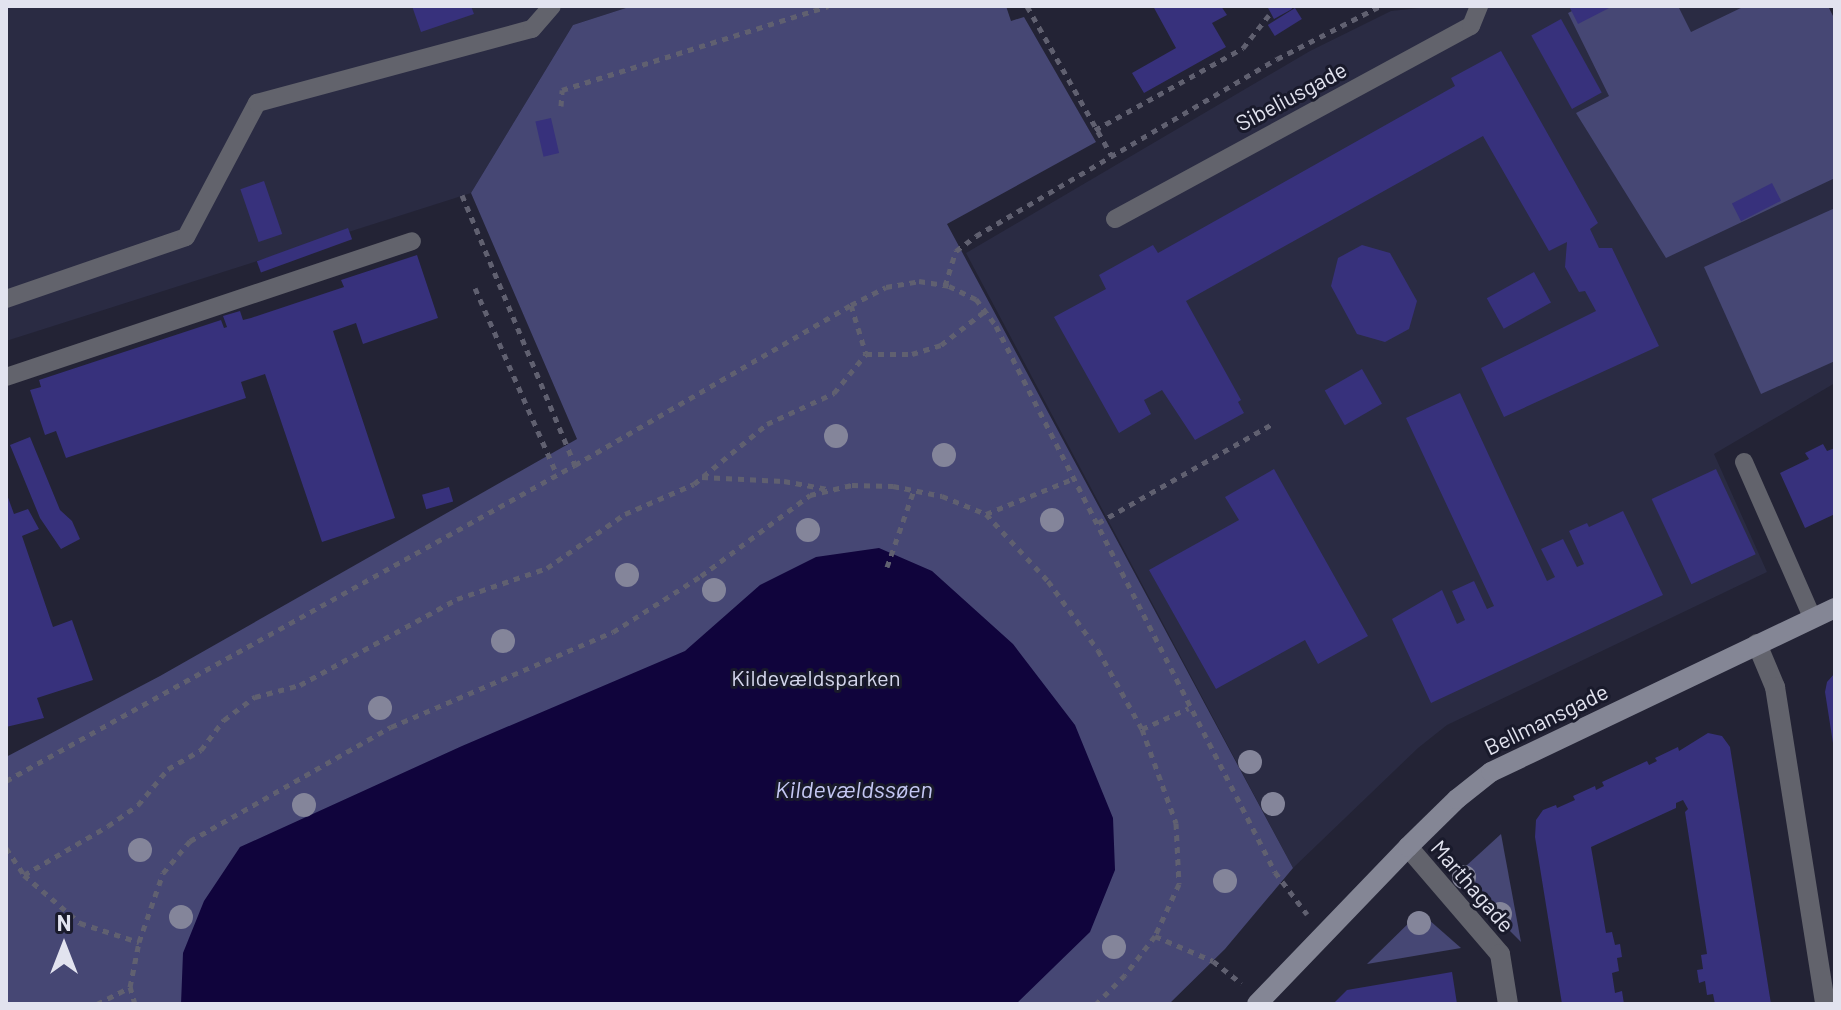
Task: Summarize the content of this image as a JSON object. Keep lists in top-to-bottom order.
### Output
{
  "streets": {
    "street": ["Bellmansgade", "Marthagade"],
    "lane": ["Sibeliusgade"]
  },
  "crossings": [
    ["Bellmansgade", "Marthagade"]
  ],
  "water": ["Kildevældssøen"],
  "parks": ["Kildevældsparken"],
  "north": "top"
}
